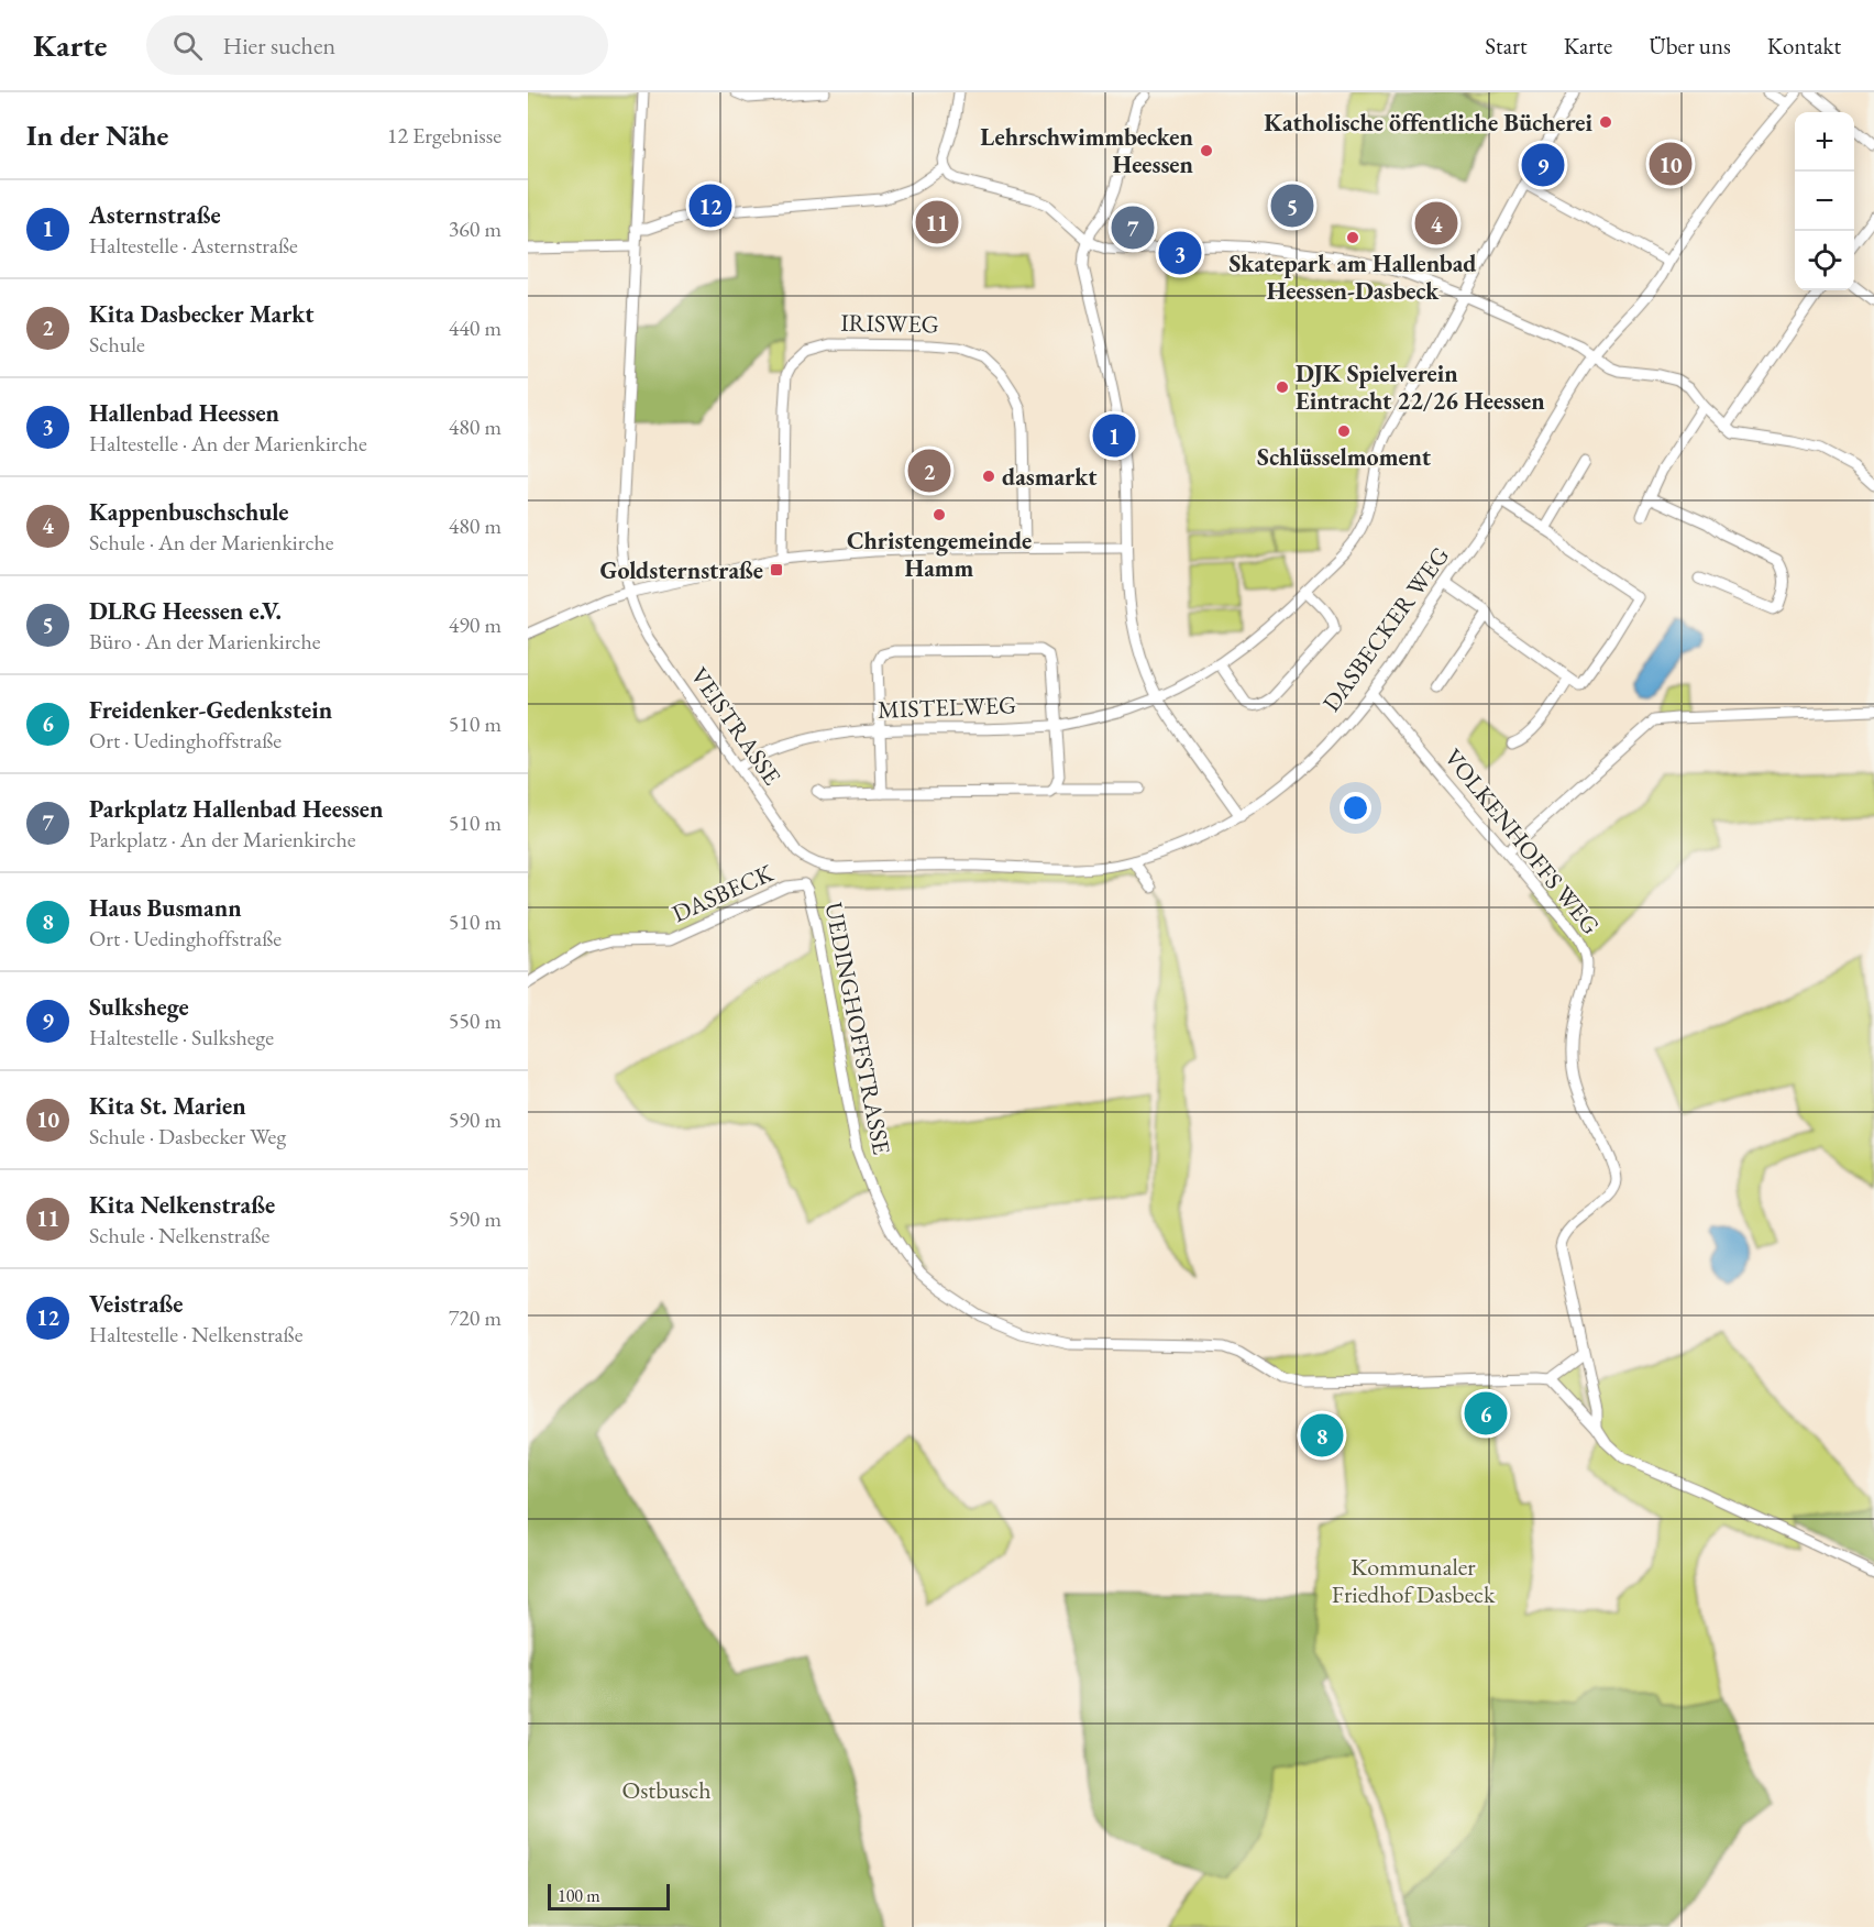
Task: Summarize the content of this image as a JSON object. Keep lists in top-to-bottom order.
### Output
{
  "streets": {
    "street": [
      "IRISWEG",
      "DASBECKER WEG",
      "MISTELWEG",
      "VEISTRASSE",
      "VOLKENHOFFS WEG",
      "DASBECK",
      "UEDINGHOFFSTRASSE"
    ]
  },
  "crossings": [
    ["DASBECKER WEG", "VEISTRASSE"],
    ["DASBECKER WEG", "VOLKENHOFFS WEG"],
    ["DASBECKER WEG", "DASBECK"],
    ["DASBECKER WEG", "UEDINGHOFFSTRASSE"],
    ["MISTELWEG", "VEISTRASSE"],
    ["VEISTRASSE", "DASBECK"],
    ["VEISTRASSE", "UEDINGHOFFSTRASSE"],
    ["DASBECK", "UEDINGHOFFSTRASSE"]
  ],
  "parks": ["Kommunaler Friedhof Dasbeck", "Ostbusch"],
  "places": {
    "other": [
      "Katholische öffentliche Bücherei",
      "Lehrschwimmbecken Heessen",
      "Skatepark am Hallenbad Heessen-Dasbeck",
      "DJK Spielverein Eintracht 22/26 Heessen",
      "Schlüsselmoment",
      "dasmarkt",
      "Christengemeinde Hamm"
    ],
    "transit": ["Goldsternstraße"]
  },
  "scale_bar": "100 m",
  "page": {
    "header": "Karte",
    "search": "Hier suchen",
    "nav": [
      "Start",
      "Karte",
      "Über uns",
      "Kontakt"
    ],
    "heading": ["In der Nähe", "12 Ergebnisse"],
    "map_buttons": ["+", "−"],
    "pins": [
      "10",
      "9",
      "5",
      "12",
      "11",
      "4",
      "7",
      "3",
      "1",
      "2",
      "6",
      "8"
    ],
    "list": [
      {
        "mark": "1",
        "name": "Asternstraße",
        "note": "Haltestelle · Asternstraße",
        "value": "360 m"
      },
      {
        "mark": "2",
        "name": "Kita Dasbecker Markt",
        "note": "Schule",
        "value": "440 m"
      },
      {
        "mark": "3",
        "name": "Hallenbad Heessen",
        "note": "Haltestelle · An der Marienkirche",
        "value": "480 m"
      },
      {
        "mark": "4",
        "name": "Kappenbuschschule",
        "note": "Schule · An der Marienkirche",
        "value": "480 m"
      },
      {
        "mark": "5",
        "name": "DLRG Heessen e.V.",
        "note": "Büro · An der Marienkirche",
        "value": "490 m"
      },
      {
        "mark": "6",
        "name": "Freidenker-Gedenkstein",
        "note": "Ort · Uedinghoffstraße",
        "value": "510 m"
      },
      {
        "mark": "7",
        "name": "Parkplatz Hallenbad Heessen",
        "note": "Parkplatz · An der Marienkirche",
        "value": "510 m"
      },
      {
        "mark": "8",
        "name": "Haus Busmann",
        "note": "Ort · Uedinghoffstraße",
        "value": "510 m"
      },
      {
        "mark": "9",
        "name": "Sulkshege",
        "note": "Haltestelle · Sulkshege",
        "value": "550 m"
      },
      {
        "mark": "10",
        "name": "Kita St. Marien",
        "note": "Schule · Dasbecker Weg",
        "value": "590 m"
      },
      {
        "mark": "11",
        "name": "Kita Nelkenstraße",
        "note": "Schule · Nelkenstraße",
        "value": "590 m"
      },
      {
        "mark": "12",
        "name": "Veistraße",
        "note": "Haltestelle · Nelkenstraße",
        "value": "720 m"
      }
    ],
    "scale": "100 m"
  }
}
